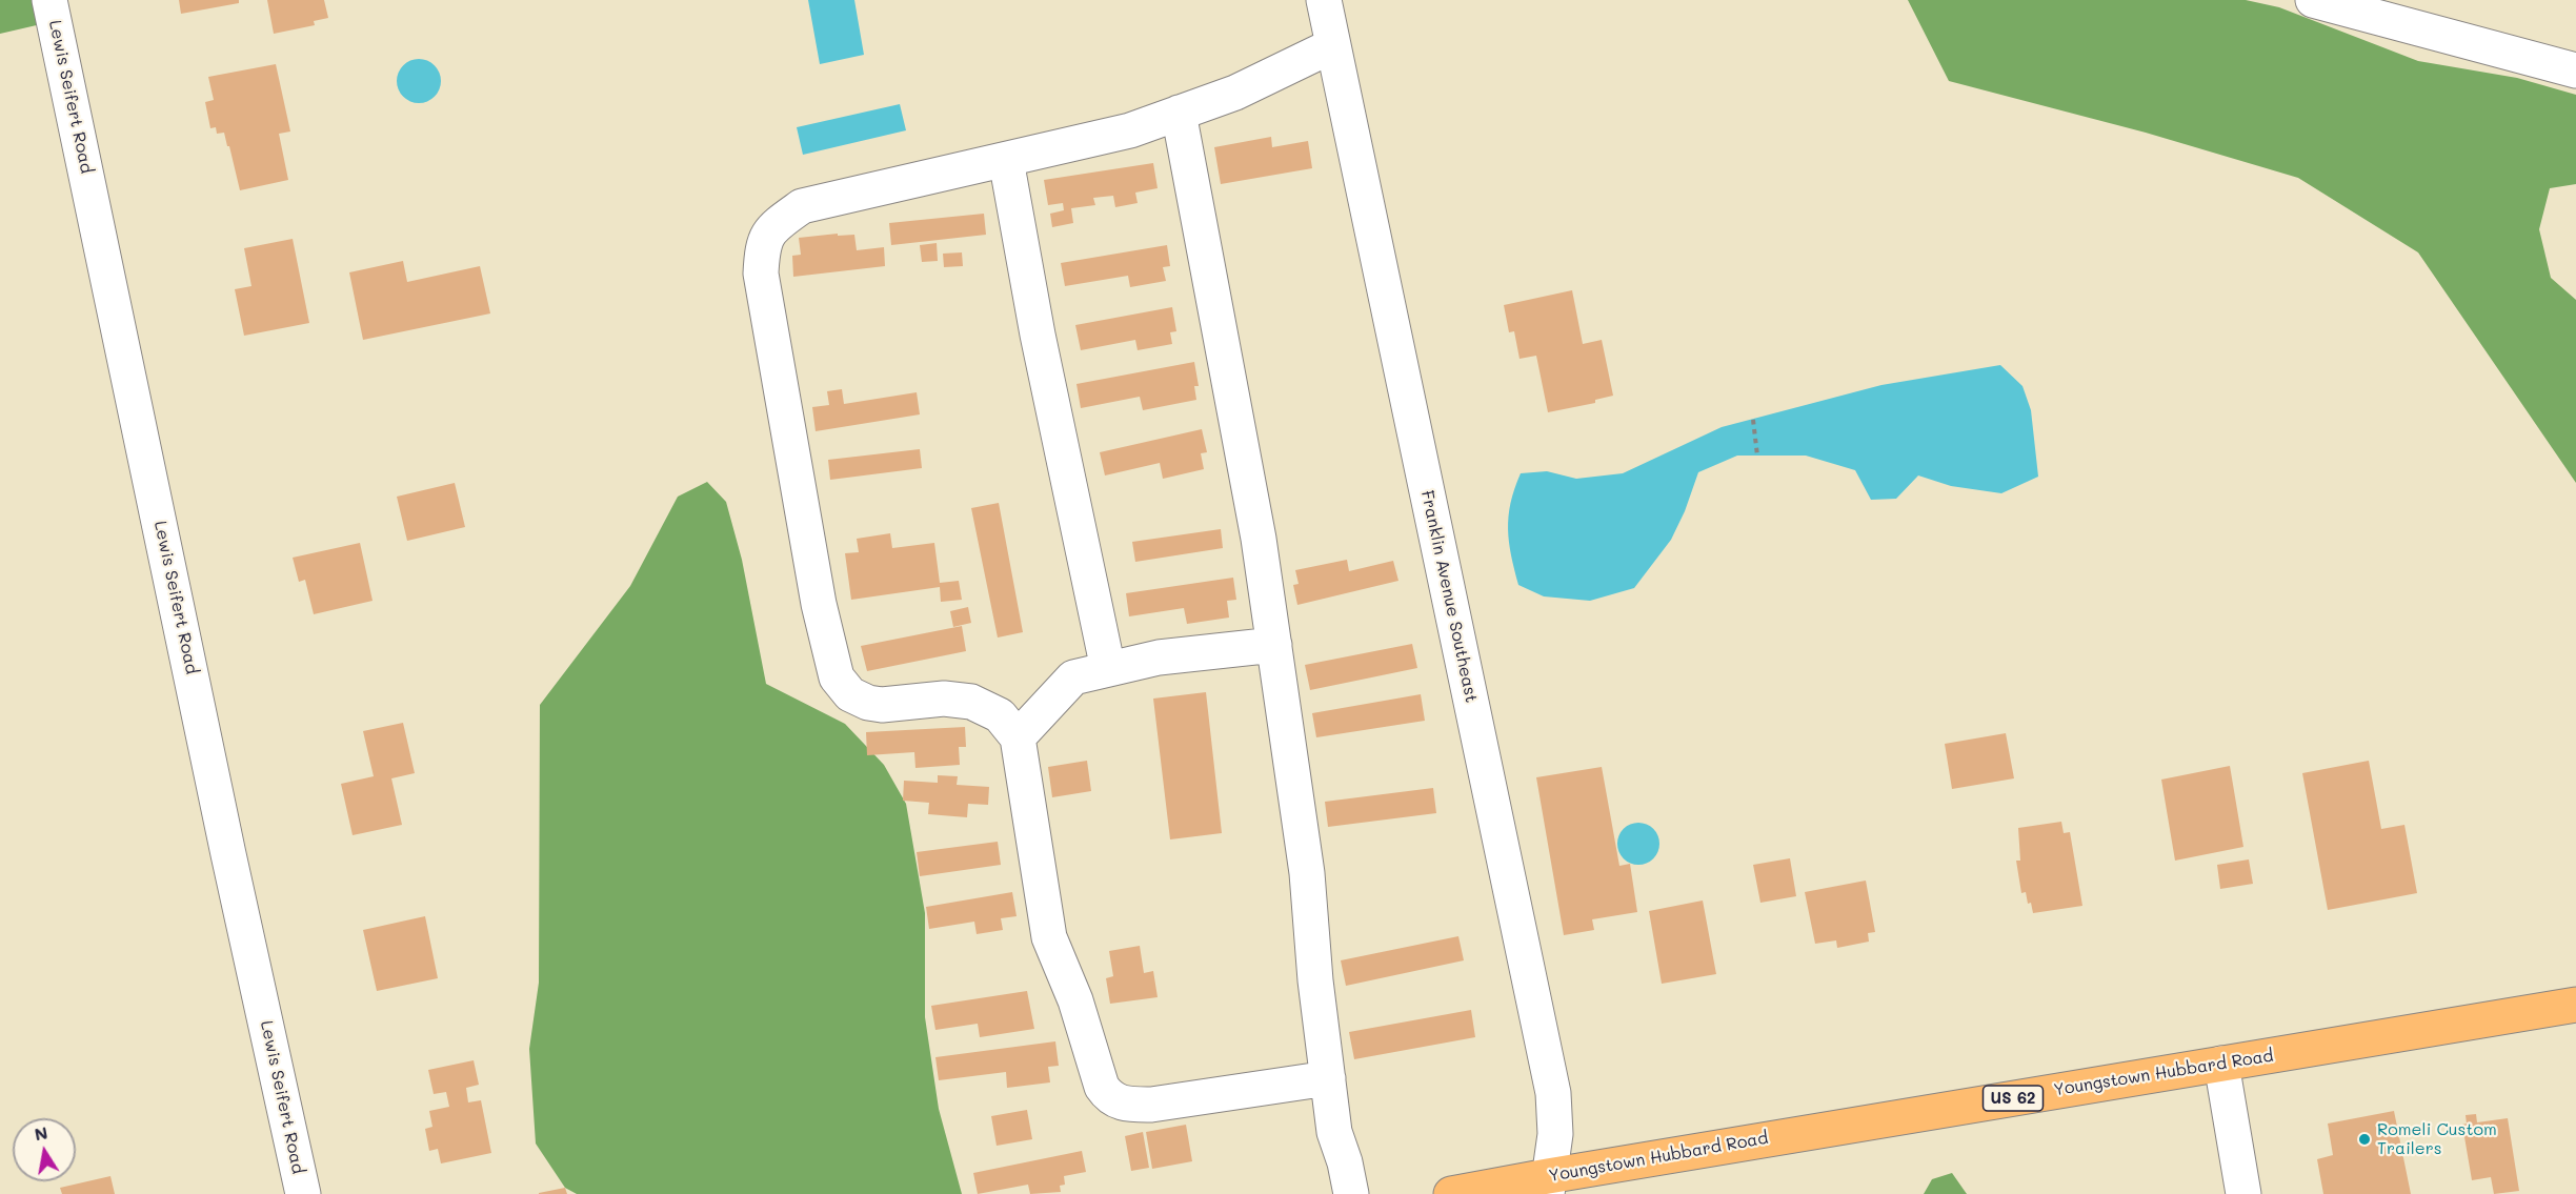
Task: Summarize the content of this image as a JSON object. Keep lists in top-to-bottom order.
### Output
{
  "streets": {
    "main road": ["Youngstown Hubbard Road", "US 62"],
    "street": ["Lewis Seifert Road", "Franklin Avenue Southeast"]
  },
  "crossings": [
    ["Franklin Avenue Southeast", "Youngstown Hubbard Road"]
  ],
  "places": ["Romeli Custom Trailers"],
  "north": "top"
}
